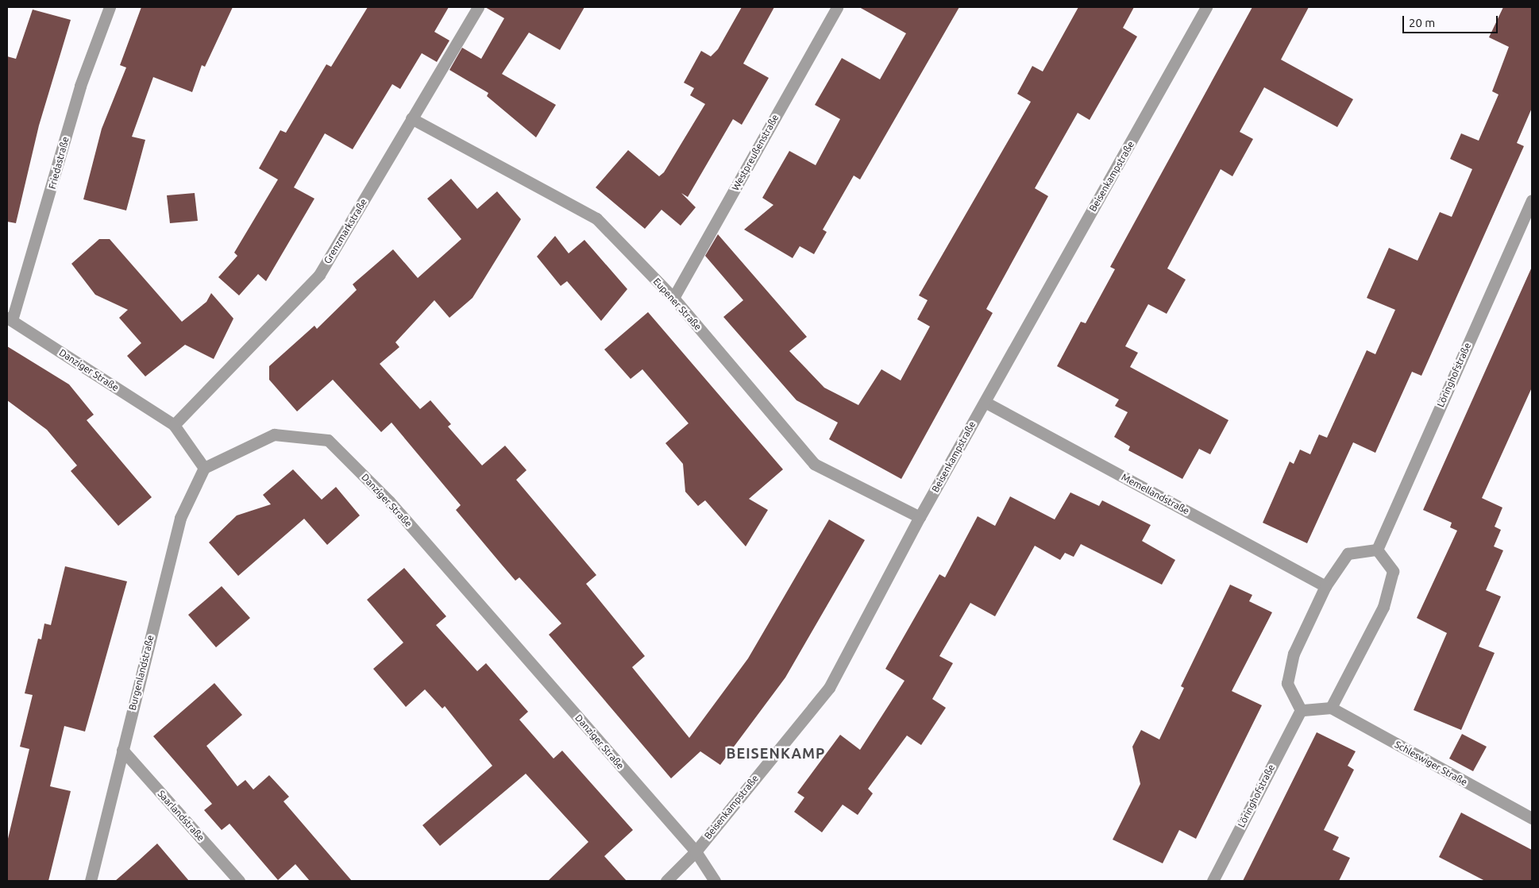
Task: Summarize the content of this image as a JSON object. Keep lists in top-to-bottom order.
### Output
{
  "streets": {
    "street": [
      "Westpreußenstraße",
      "Friedastraße",
      "Beisenkampstraße",
      "Grenzmarkstraße",
      "Eupener Straße",
      "Danziger Straße",
      "Löringhofstraße",
      "Memellandstraße",
      "Burgenlandstraße",
      "Schleswiger Straße",
      "Saarlandstraße"
    ]
  },
  "crossings": [
    ["Westpreußenstraße", "Eupener Straße"],
    ["Friedastraße", "Danziger Straße"],
    ["Beisenkampstraße", "Eupener Straße"],
    ["Beisenkampstraße", "Danziger Straße"],
    ["Beisenkampstraße", "Memellandstraße"],
    ["Grenzmarkstraße", "Eupener Straße"],
    ["Grenzmarkstraße", "Danziger Straße"],
    ["Danziger Straße", "Burgenlandstraße"],
    ["Burgenlandstraße", "Saarlandstraße"]
  ],
  "districts": ["BEISENKAMP"],
  "scale_bar": "20 m"
}
